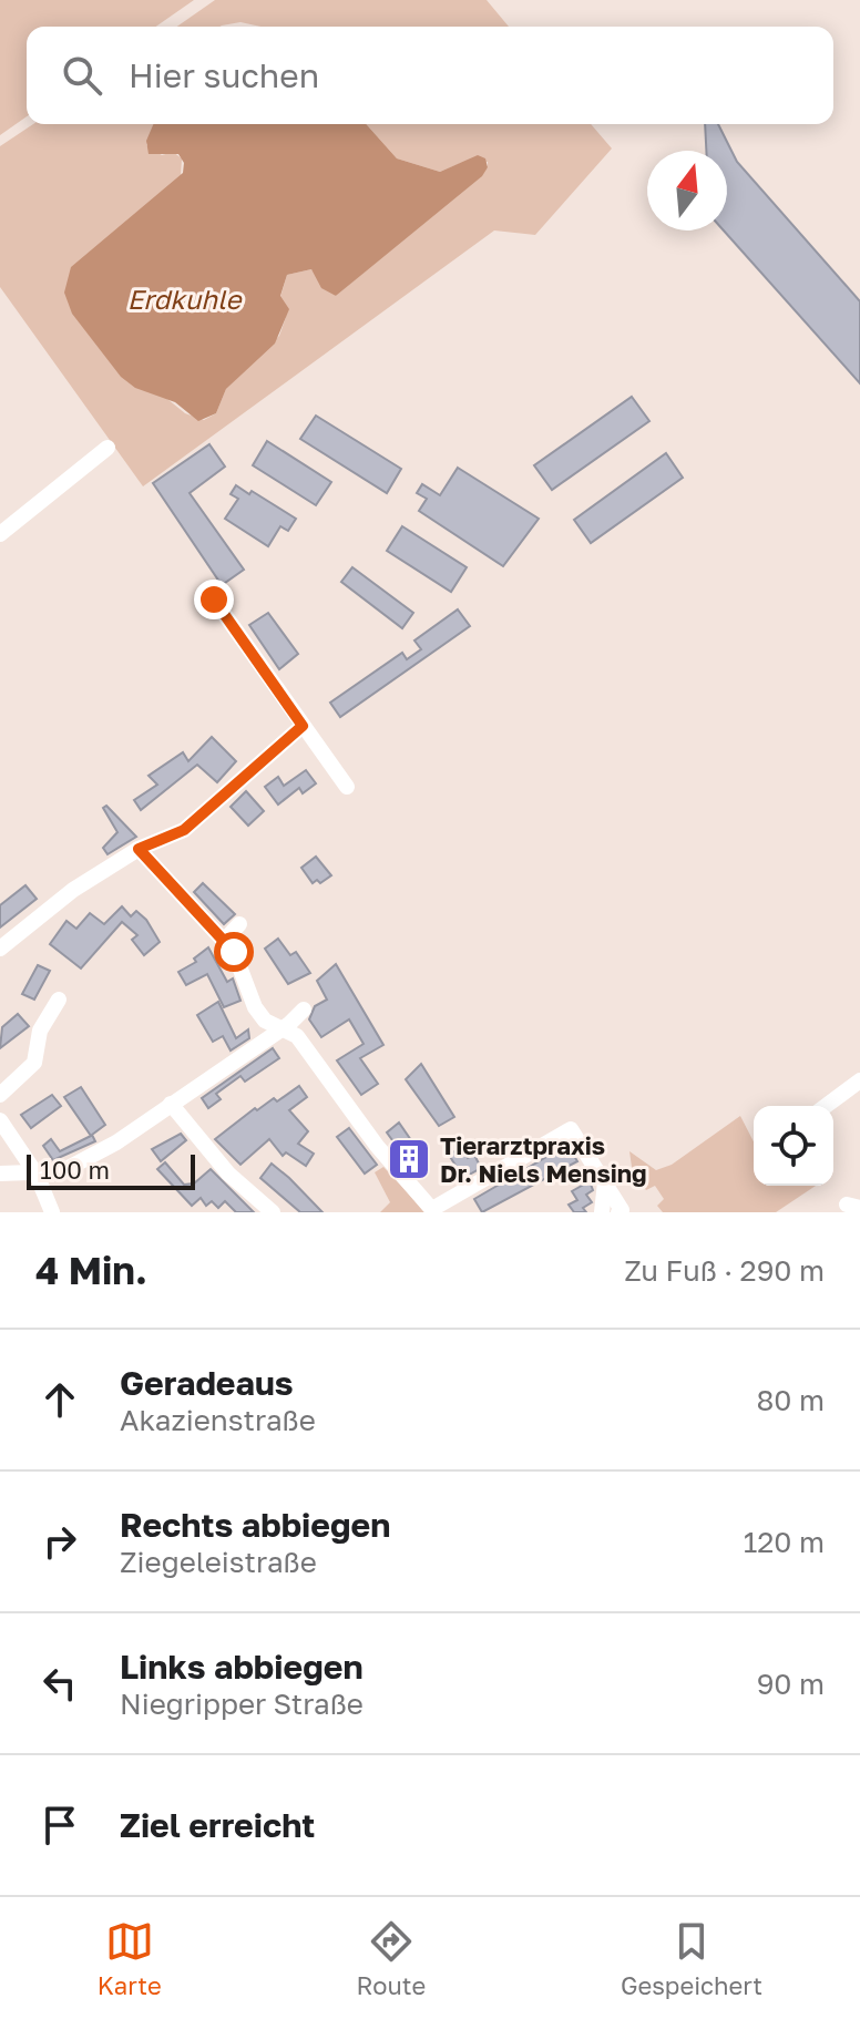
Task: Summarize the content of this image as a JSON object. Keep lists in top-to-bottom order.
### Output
{
  "water": ["Erdkuhle"],
  "places": {
    "building": ["Tierarztpraxis Dr. Niels Mensing"]
  },
  "scale_bar": "100 m",
  "north": "top",
  "page": {
    "search": "Hier suchen",
    "scale": "100 m",
    "heading": ["4 Min.", "Zu Fuß · 290 m"],
    "list": [
      ["Geradeaus", "Akazienstraße", "80 m"],
      ["Rechts abbiegen", "Ziegeleistraße", "120 m"],
      ["Links abbiegen", "Niegripper Straße", "90 m"],
      "Ziel erreicht"
    ],
    "nav": ["Karte", "Route", "Gespeichert"]
  }
}
